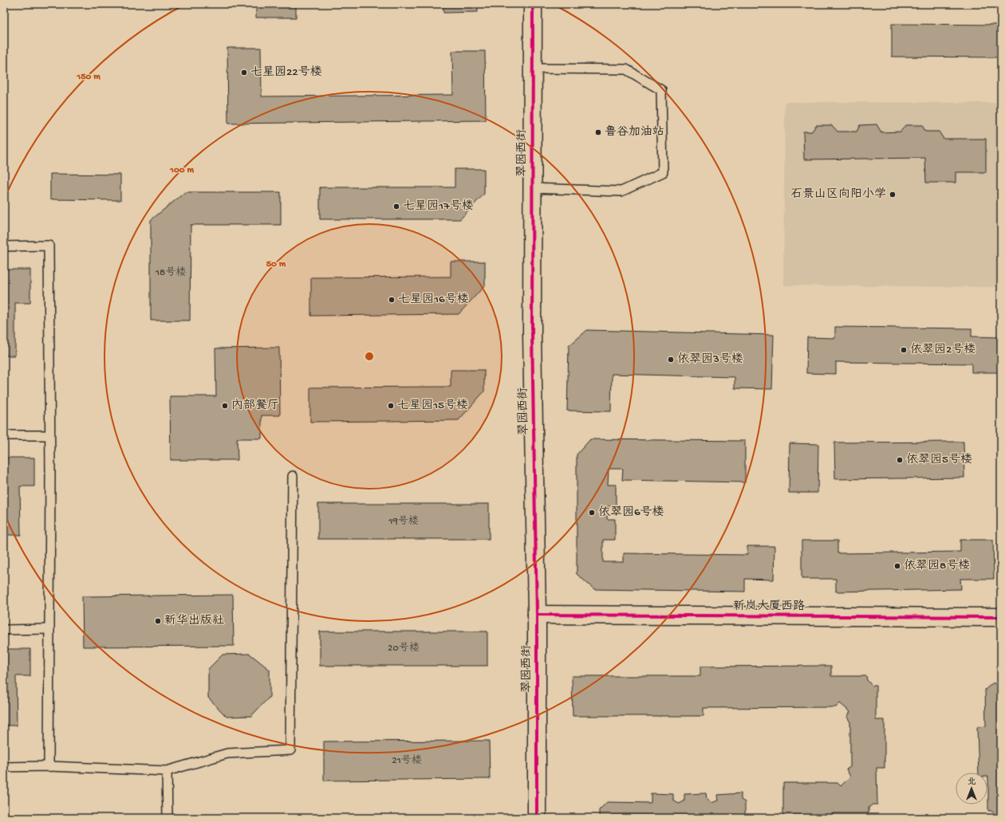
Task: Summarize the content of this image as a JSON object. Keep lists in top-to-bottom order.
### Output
{
  "streets": {
    "street": ["翠园西街", "新岚大厦西路"]
  },
  "crossings": [
    ["翠园西街", "新岚大厦西路"]
  ],
  "places": [
    "七星园22号楼",
    "鲁谷加油站",
    "石景山区向阳小学",
    "七星园17号楼",
    "七星园16号楼",
    "依翠园2号楼",
    "依翠园3号楼",
    "内部餐厅",
    "七星园15号楼",
    "依翠园5号楼",
    "依翠园6号楼",
    "依翠园8号楼",
    "新华出版社"
  ],
  "house_numbers": [
    "18号楼",
    "19号楼",
    "20号楼",
    "21号楼"
  ],
  "north": "top",
  "rings": ["150 m", "100 m", "50 m"]
}
